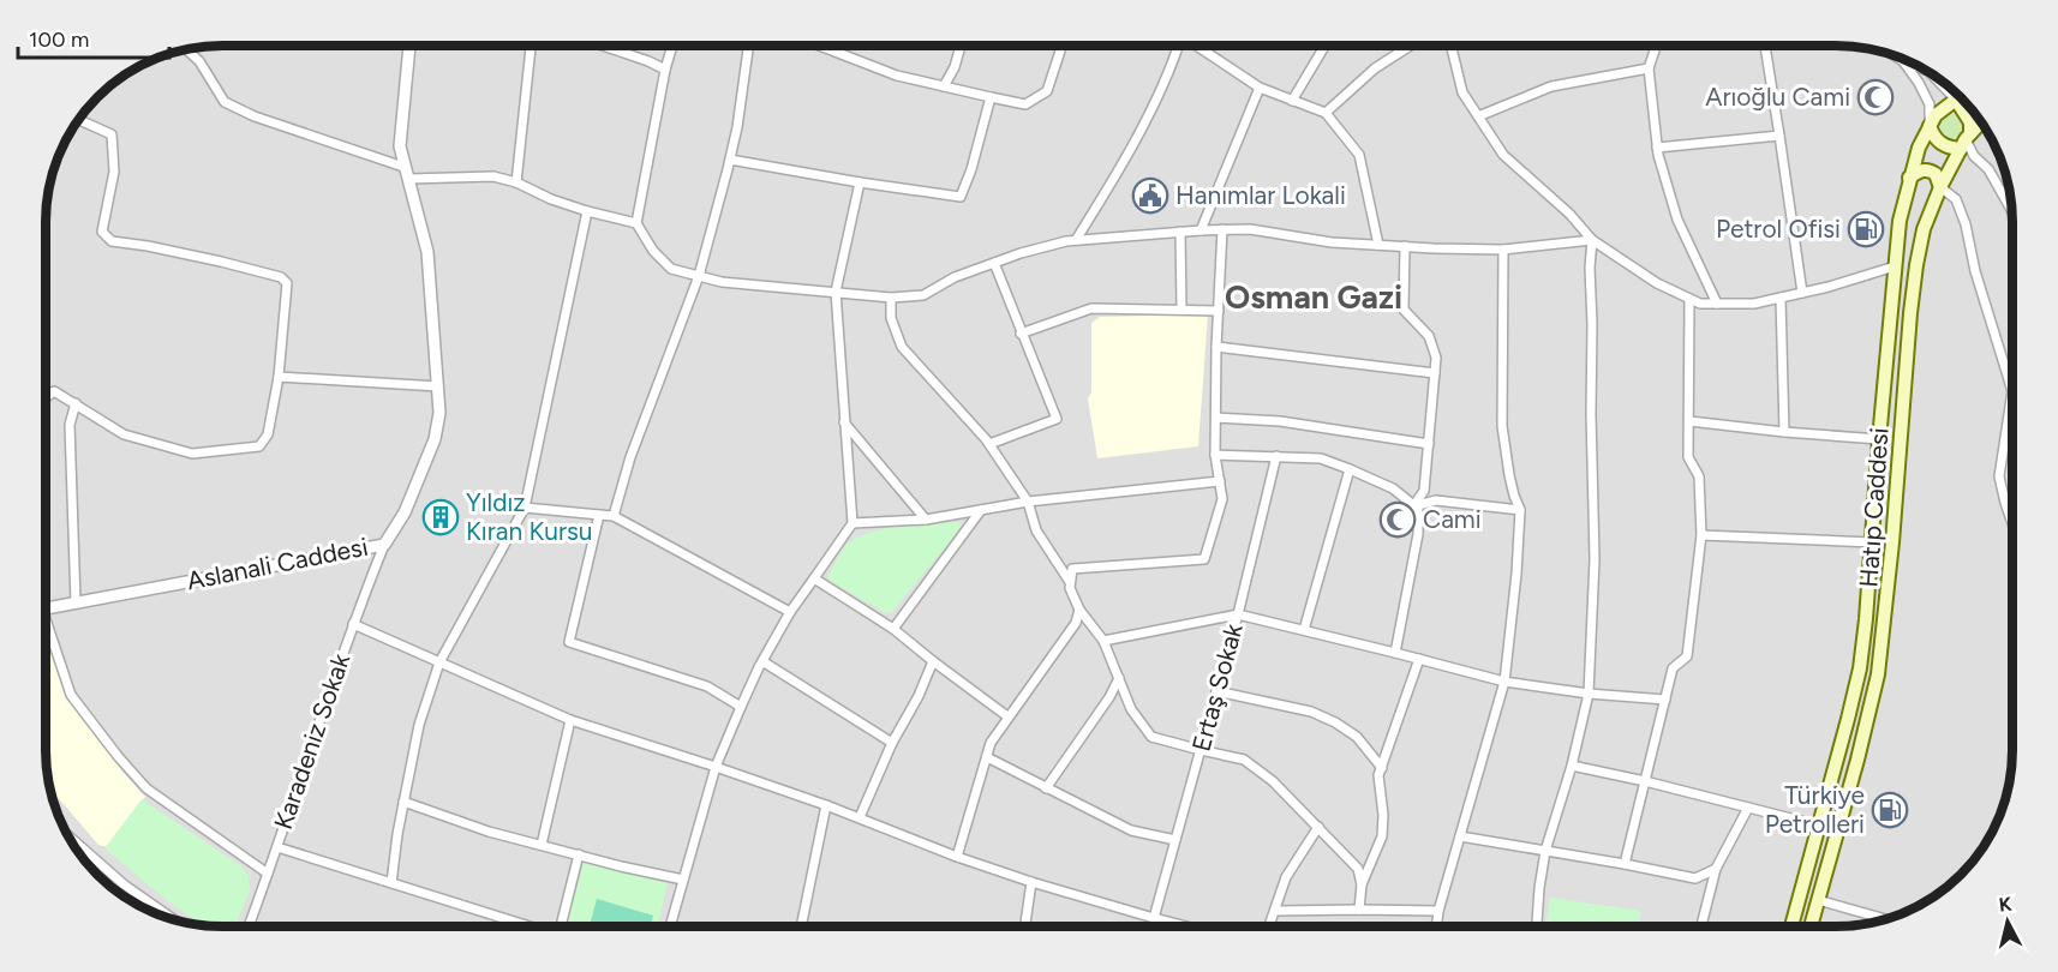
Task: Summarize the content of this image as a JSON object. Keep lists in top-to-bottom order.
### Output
{
  "streets": {
    "main road": ["Hatıp Caddesi"],
    "street": ["Aslanali Caddesi", "Ertaş Sokak", "Karadeniz Sokak"]
  },
  "crossings": [
    ["Aslanali Caddesi", "Karadeniz Sokak"]
  ],
  "districts": ["Osman Gazi"],
  "places": {
    "mosque": ["Arıoğlu Cami", "Cami"],
    "public building": ["Hanımlar Lokali"],
    "fuel station": ["Petrol Ofisi", "Türkiye Petrolleri"],
    "building": ["Yıldız Kıran Kursu"]
  },
  "scale_bar": "100 m",
  "north": "top"
}
